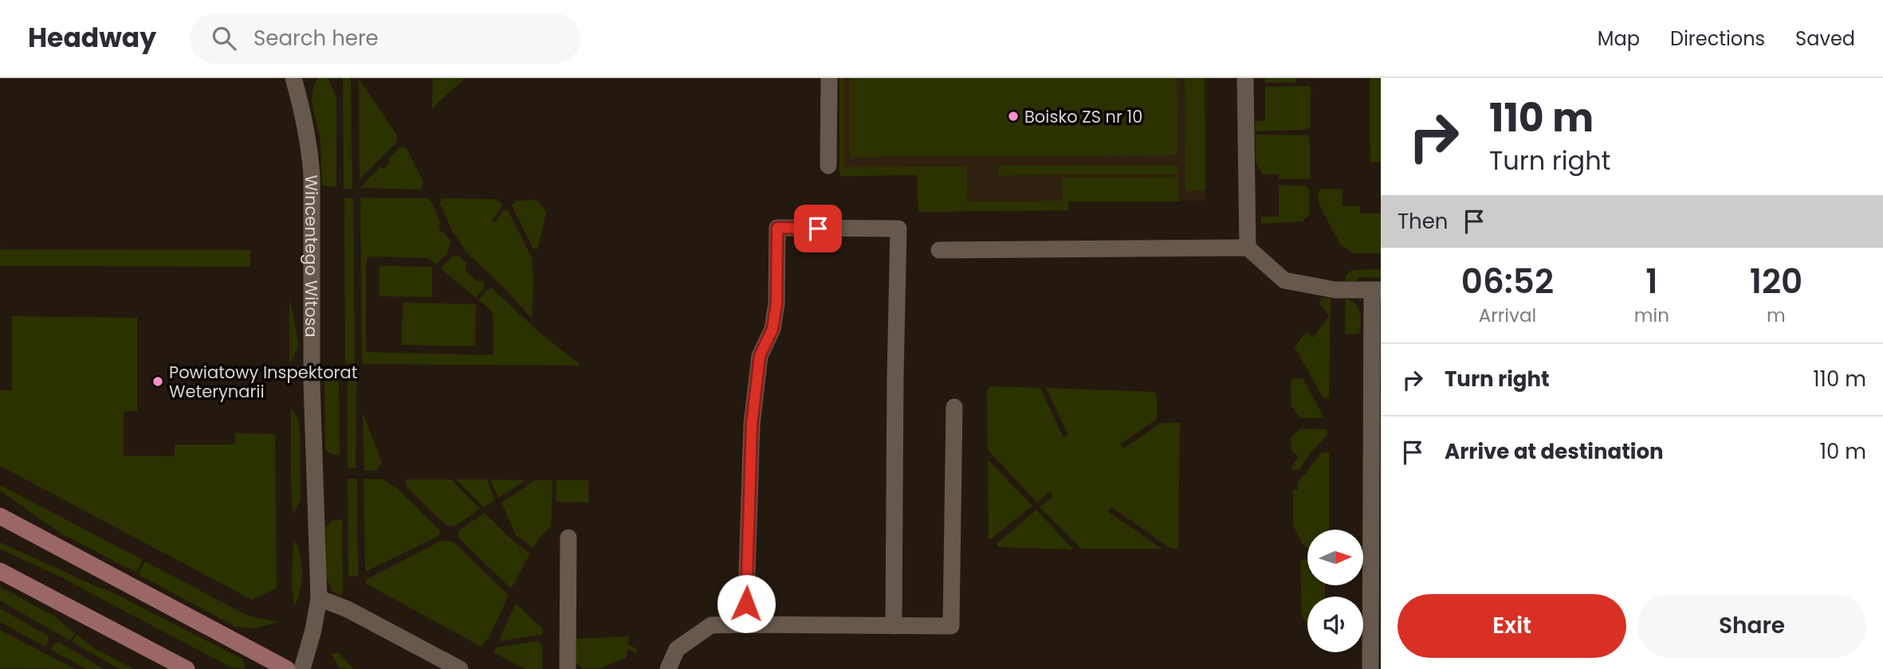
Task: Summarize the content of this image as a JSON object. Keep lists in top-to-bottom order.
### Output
{
  "streets": {
    "street": ["Wincentego Witosa"]
  },
  "places": ["Boisko ZS nr 10", "Powiatowy Inspektorat Weterynarii"],
  "north": "right",
  "page": {
    "header": "Headway",
    "search": "Search here",
    "nav": ["Map", "Directions", "Saved"],
    "turn": ["110 m", "Turn right"],
    "then": "Then",
    "eta": [
      "06:52",
      "Arrival",
      "1",
      "min",
      "120",
      "m"
    ],
    "list": [
      {
        "name": "Turn right",
        "value": "110 m"
      },
      {
        "name": "Arrive at destination",
        "value": "10 m"
      }
    ],
    "buttons": ["Exit", "Share"]
  }
}
